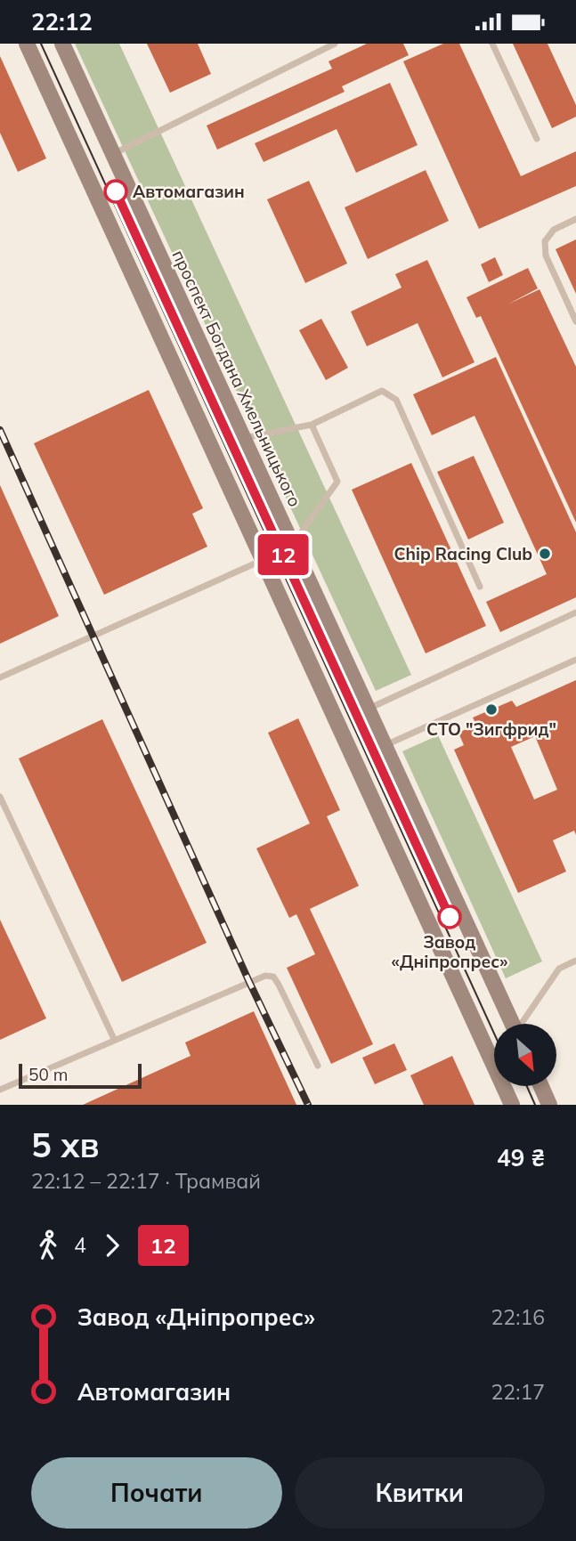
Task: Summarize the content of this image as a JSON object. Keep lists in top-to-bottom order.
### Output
{
  "streets": {
    "main road": ["проспект Богдана Хмельницького"]
  },
  "places": [
    "Автомагазин",
    "Chip Racing Club",
    "СТО \"Зигфрид\"",
    "Завод «Дніпропрес»"
  ],
  "lines": ["tram line 12"],
  "scale_bar": "50 m",
  "north": "bottom right",
  "page": {
    "status": "22:12",
    "on_map": "12",
    "scale": "50 m",
    "heading": ["5 хв", "22:12 – 22:17 · Трамвай", "49 ₴"],
    "legs": ["4", "12"],
    "list": [
      {
        "name": "Завод «Дніпропрес»",
        "value": "22:16"
      },
      {
        "name": "Автомагазин",
        "value": "22:17"
      }
    ],
    "buttons": ["Почати", "Квитки"]
  }
}
